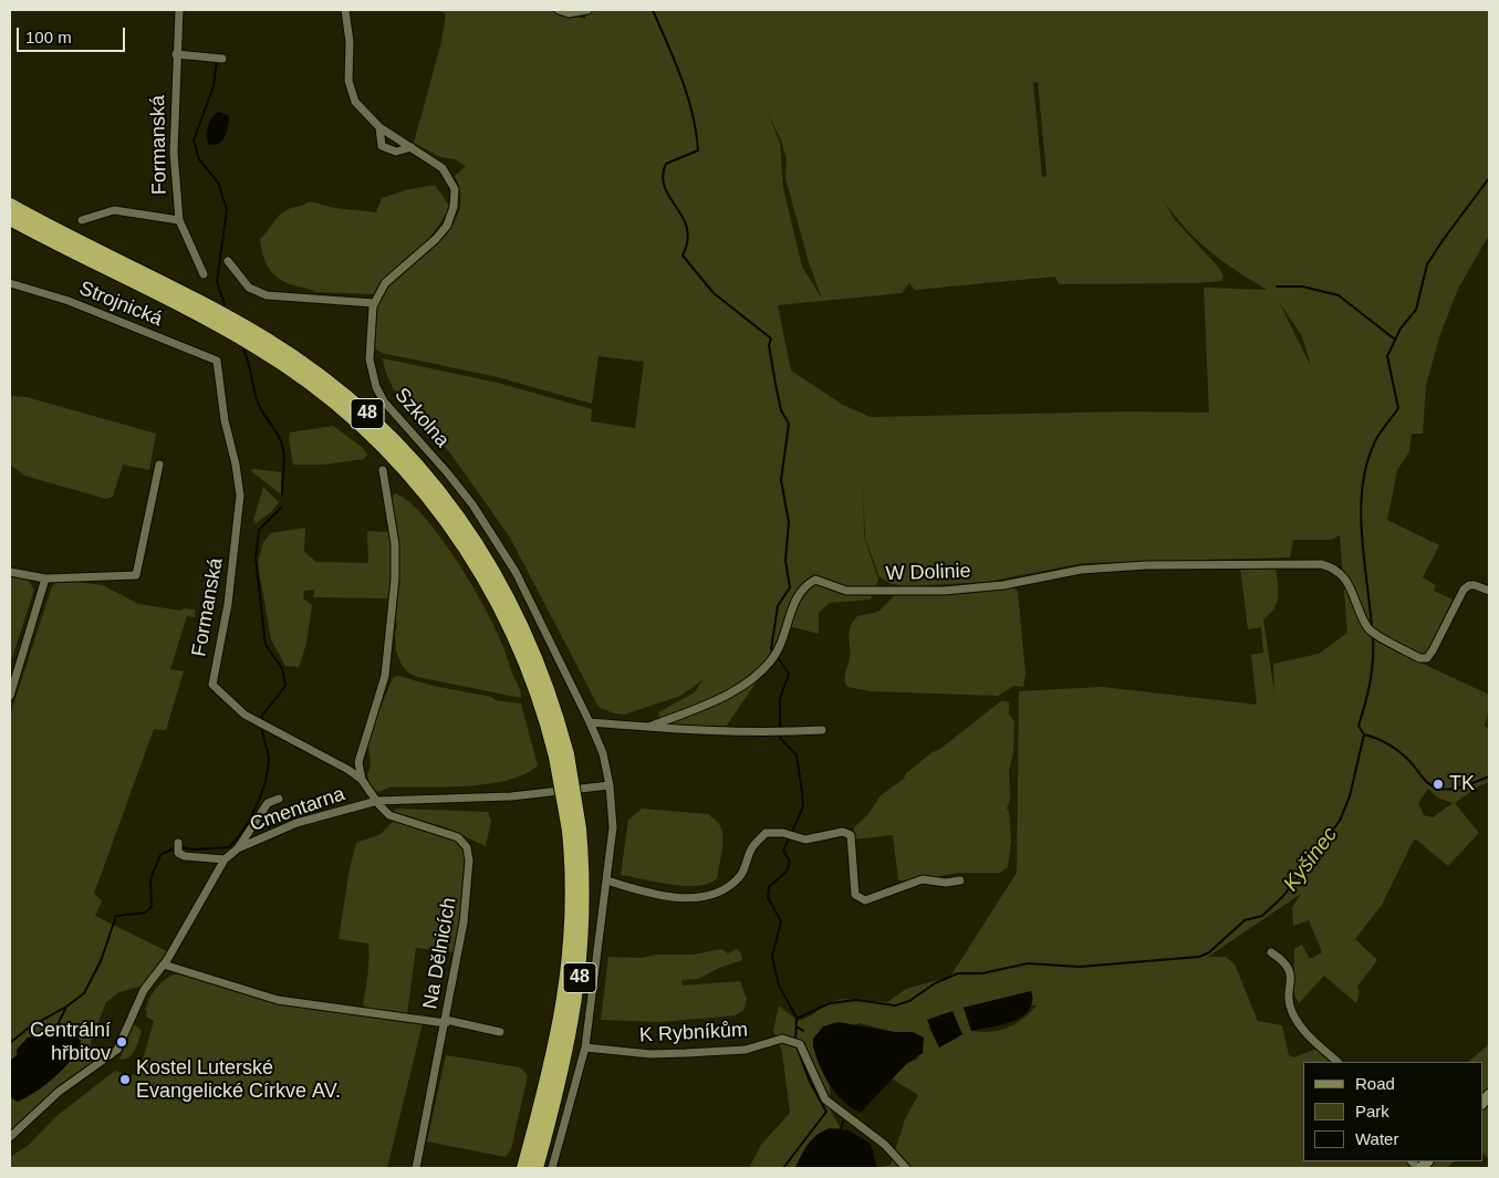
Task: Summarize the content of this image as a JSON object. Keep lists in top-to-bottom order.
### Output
{
  "streets": {
    "highway": ["48"],
    "street": [
      "Formanská",
      "Strojnická",
      "Szkolna",
      "W Dolinie",
      "Cmentarna",
      "Na Dělnicích",
      "K Rybníkům"
    ]
  },
  "crossings": [
    ["Formanská", "Strojnická"],
    ["Szkolna", "Cmentarna"],
    ["Szkolna", "K Rybníkům"],
    ["Cmentarna", "Na Dělnicích"]
  ],
  "water": ["Kyšinec"],
  "places": ["TK", "Centrální hřbitov", "Kostel Luterské Evangelické Církve AV."],
  "legend": ["Road", "Park", "Water"],
  "scale_bar": "100 m"
}
